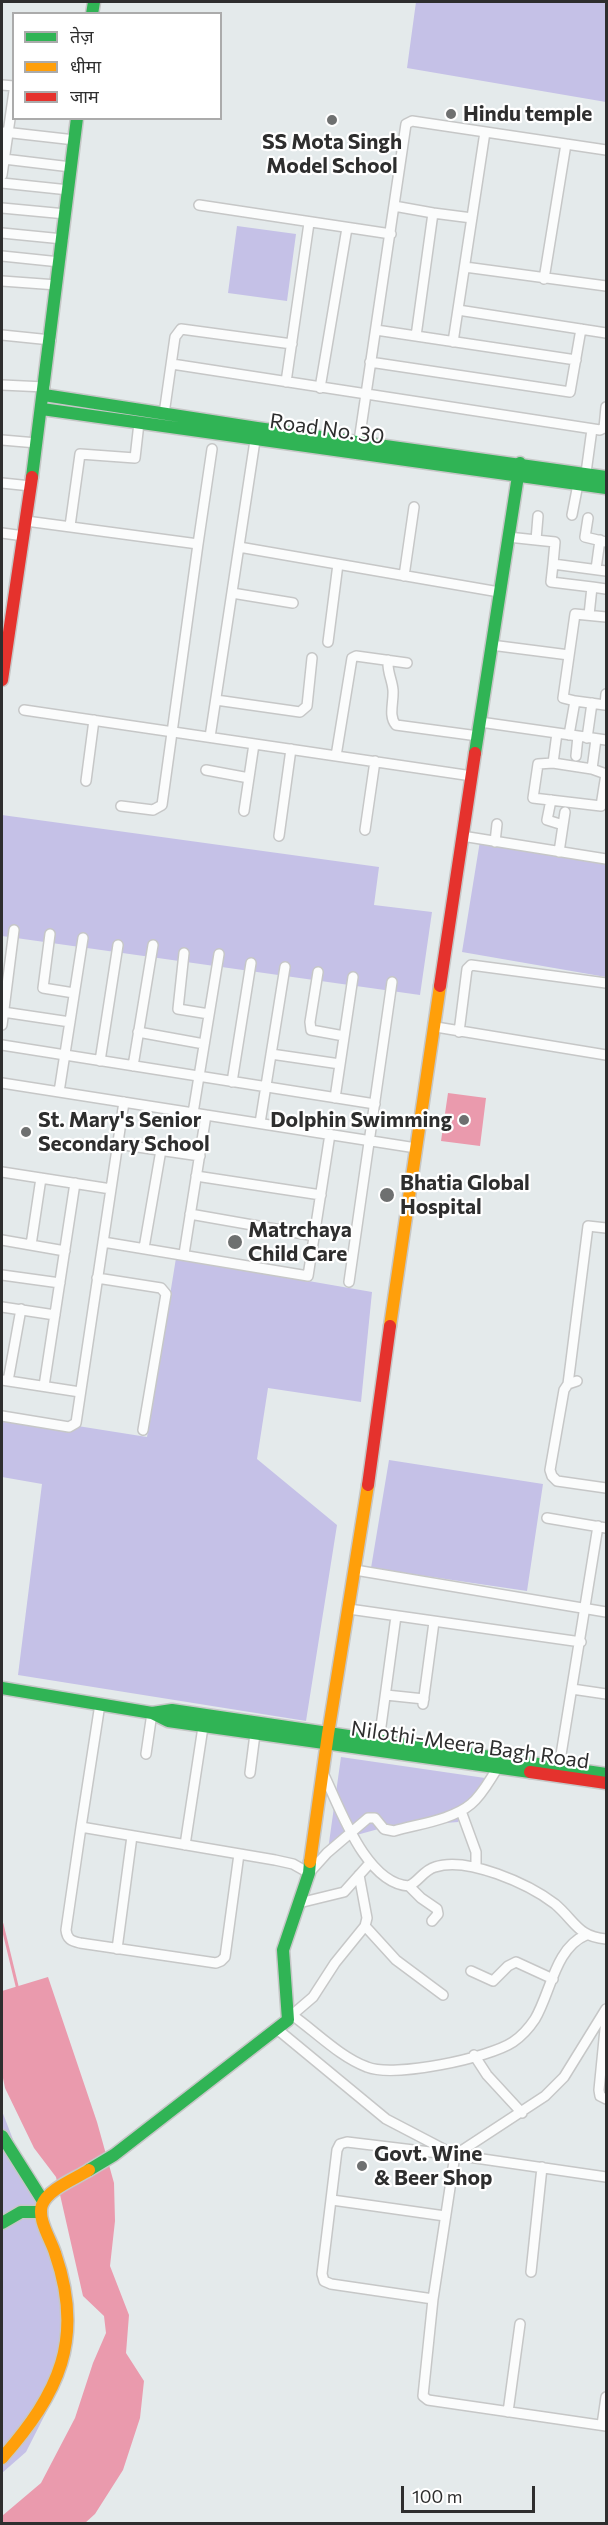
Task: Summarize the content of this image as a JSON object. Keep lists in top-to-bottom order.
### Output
{
  "streets": {
    "street": ["Road No. 30", "Nilothi-Meera Bagh Road"]
  },
  "places": [
    "Hindu temple",
    "SS Mota Singh Model School",
    "Dolphin Swimming",
    "St. Mary's Senior Secondary School",
    "Bhatia Global Hospital",
    "Matrchaya Child Care",
    "Govt. Wine & Beer Shop"
  ],
  "legend": ["तेज़", "धीमा", "जाम"],
  "scale_bar": "100 m"
}
